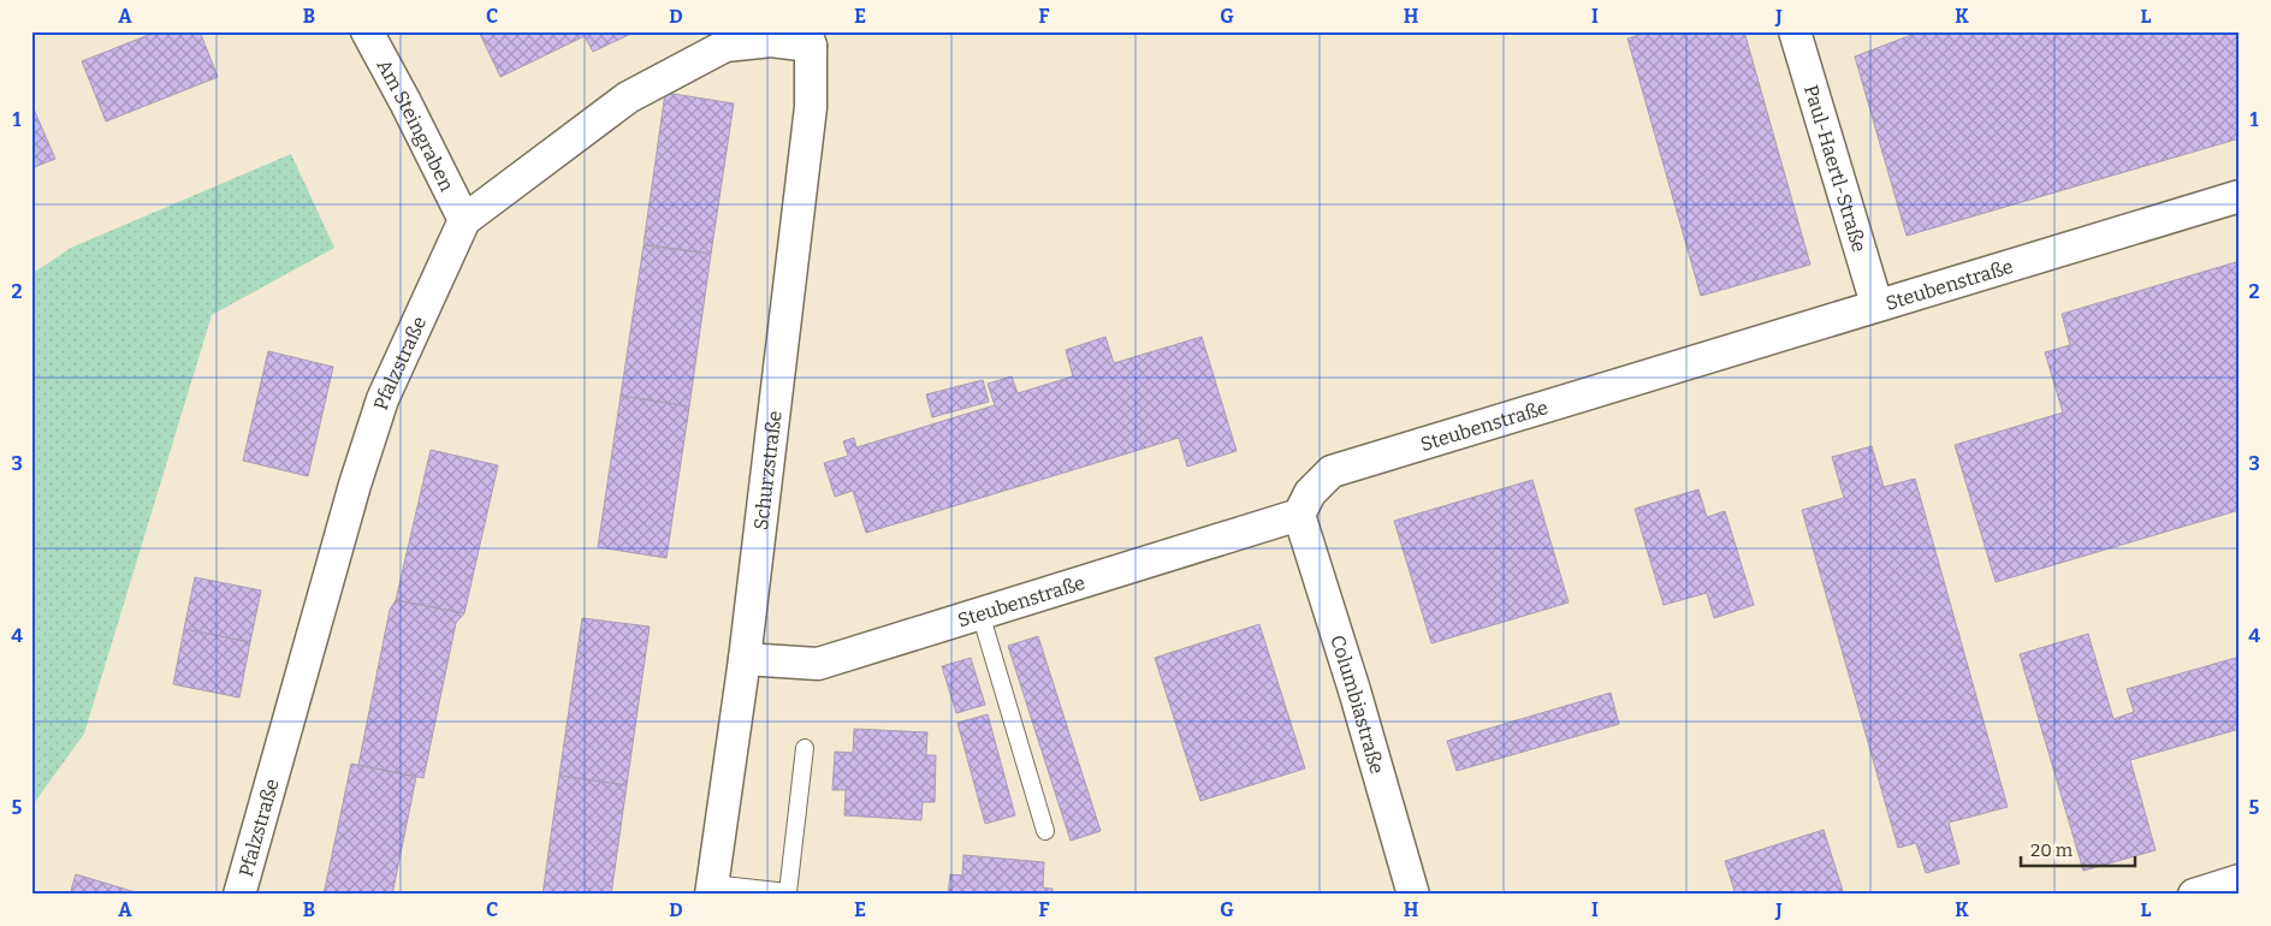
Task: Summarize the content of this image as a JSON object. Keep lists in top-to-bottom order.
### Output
{
  "streets": {
    "street": [
      "Am Steingraben",
      "Paul-Haertl-Straße",
      "Steubenstraße",
      "Pfalzstraße",
      "Schurzstraße",
      "Columbiastraße"
    ]
  },
  "crossings": [
    ["Am Steingraben", "Pfalzstraße"],
    ["Paul-Haertl-Straße", "Steubenstraße"],
    ["Steubenstraße", "Schurzstraße"],
    ["Steubenstraße", "Columbiastraße"],
    ["Pfalzstraße", "Schurzstraße"]
  ],
  "scale_bar": "20 m",
  "grid": {
    "columns": [
      "A",
      "B",
      "C",
      "D",
      "E",
      "F",
      "G",
      "H",
      "I",
      "J",
      "K",
      "L"
    ],
    "rows": [
      "1",
      "2",
      "3",
      "4",
      "5"
    ]
  }
}
